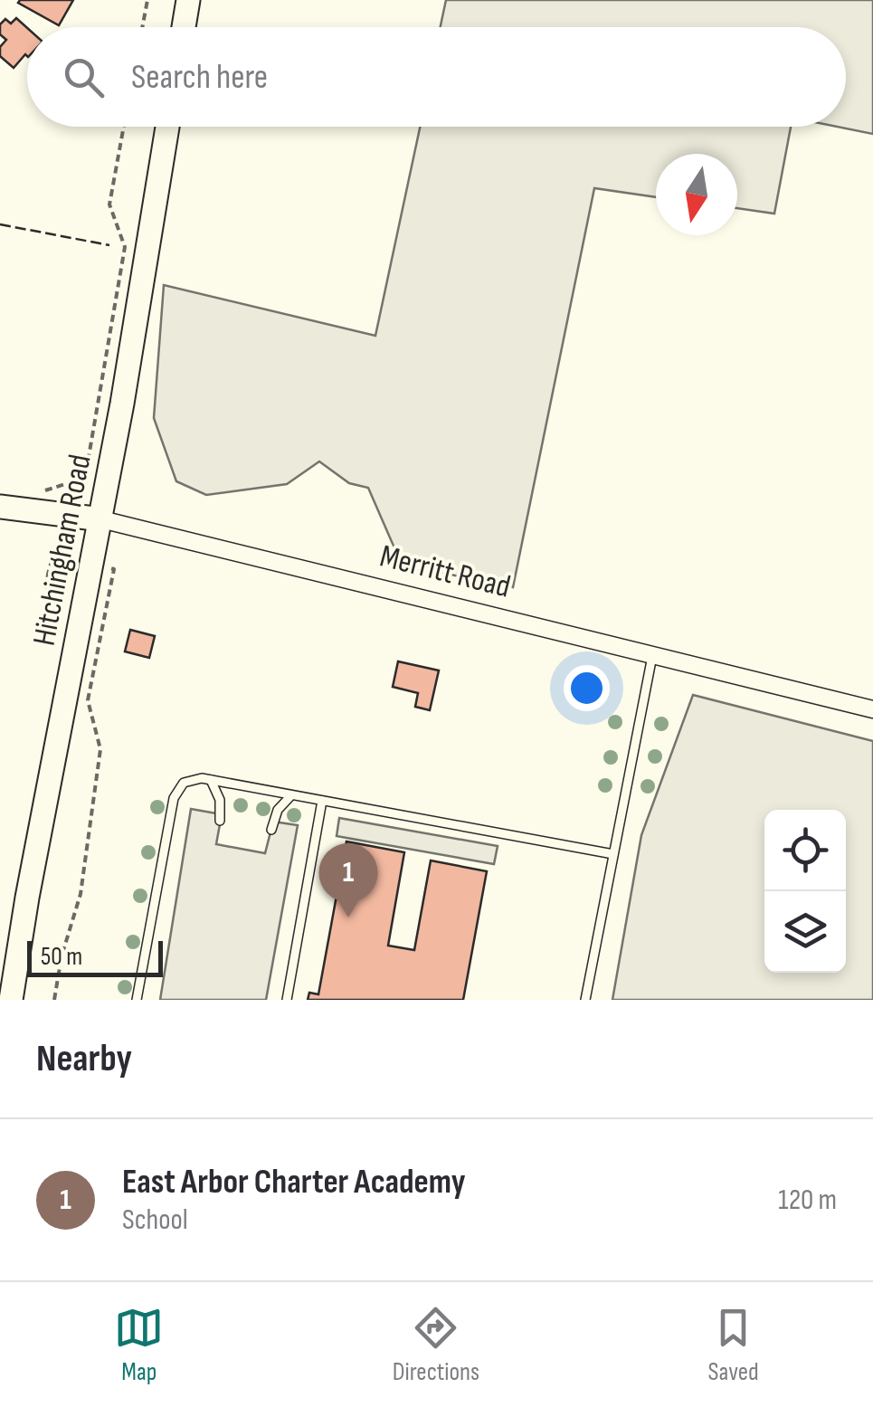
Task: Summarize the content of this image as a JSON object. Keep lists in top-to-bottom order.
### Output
{
  "streets": {
    "street": ["Hitchingham Road", "Merritt Road"]
  },
  "crossings": [
    ["Hitchingham Road", "Merritt Road"]
  ],
  "scale_bar": "50 m",
  "north": "bottom",
  "page": {
    "search": "Search here",
    "pins": "1",
    "scale": "50 m",
    "heading": "Nearby",
    "list": [
      {
        "mark": "1",
        "name": "East Arbor Charter Academy",
        "note": "School",
        "value": "120 m"
      }
    ],
    "nav": ["Map", "Directions", "Saved"]
  }
}
